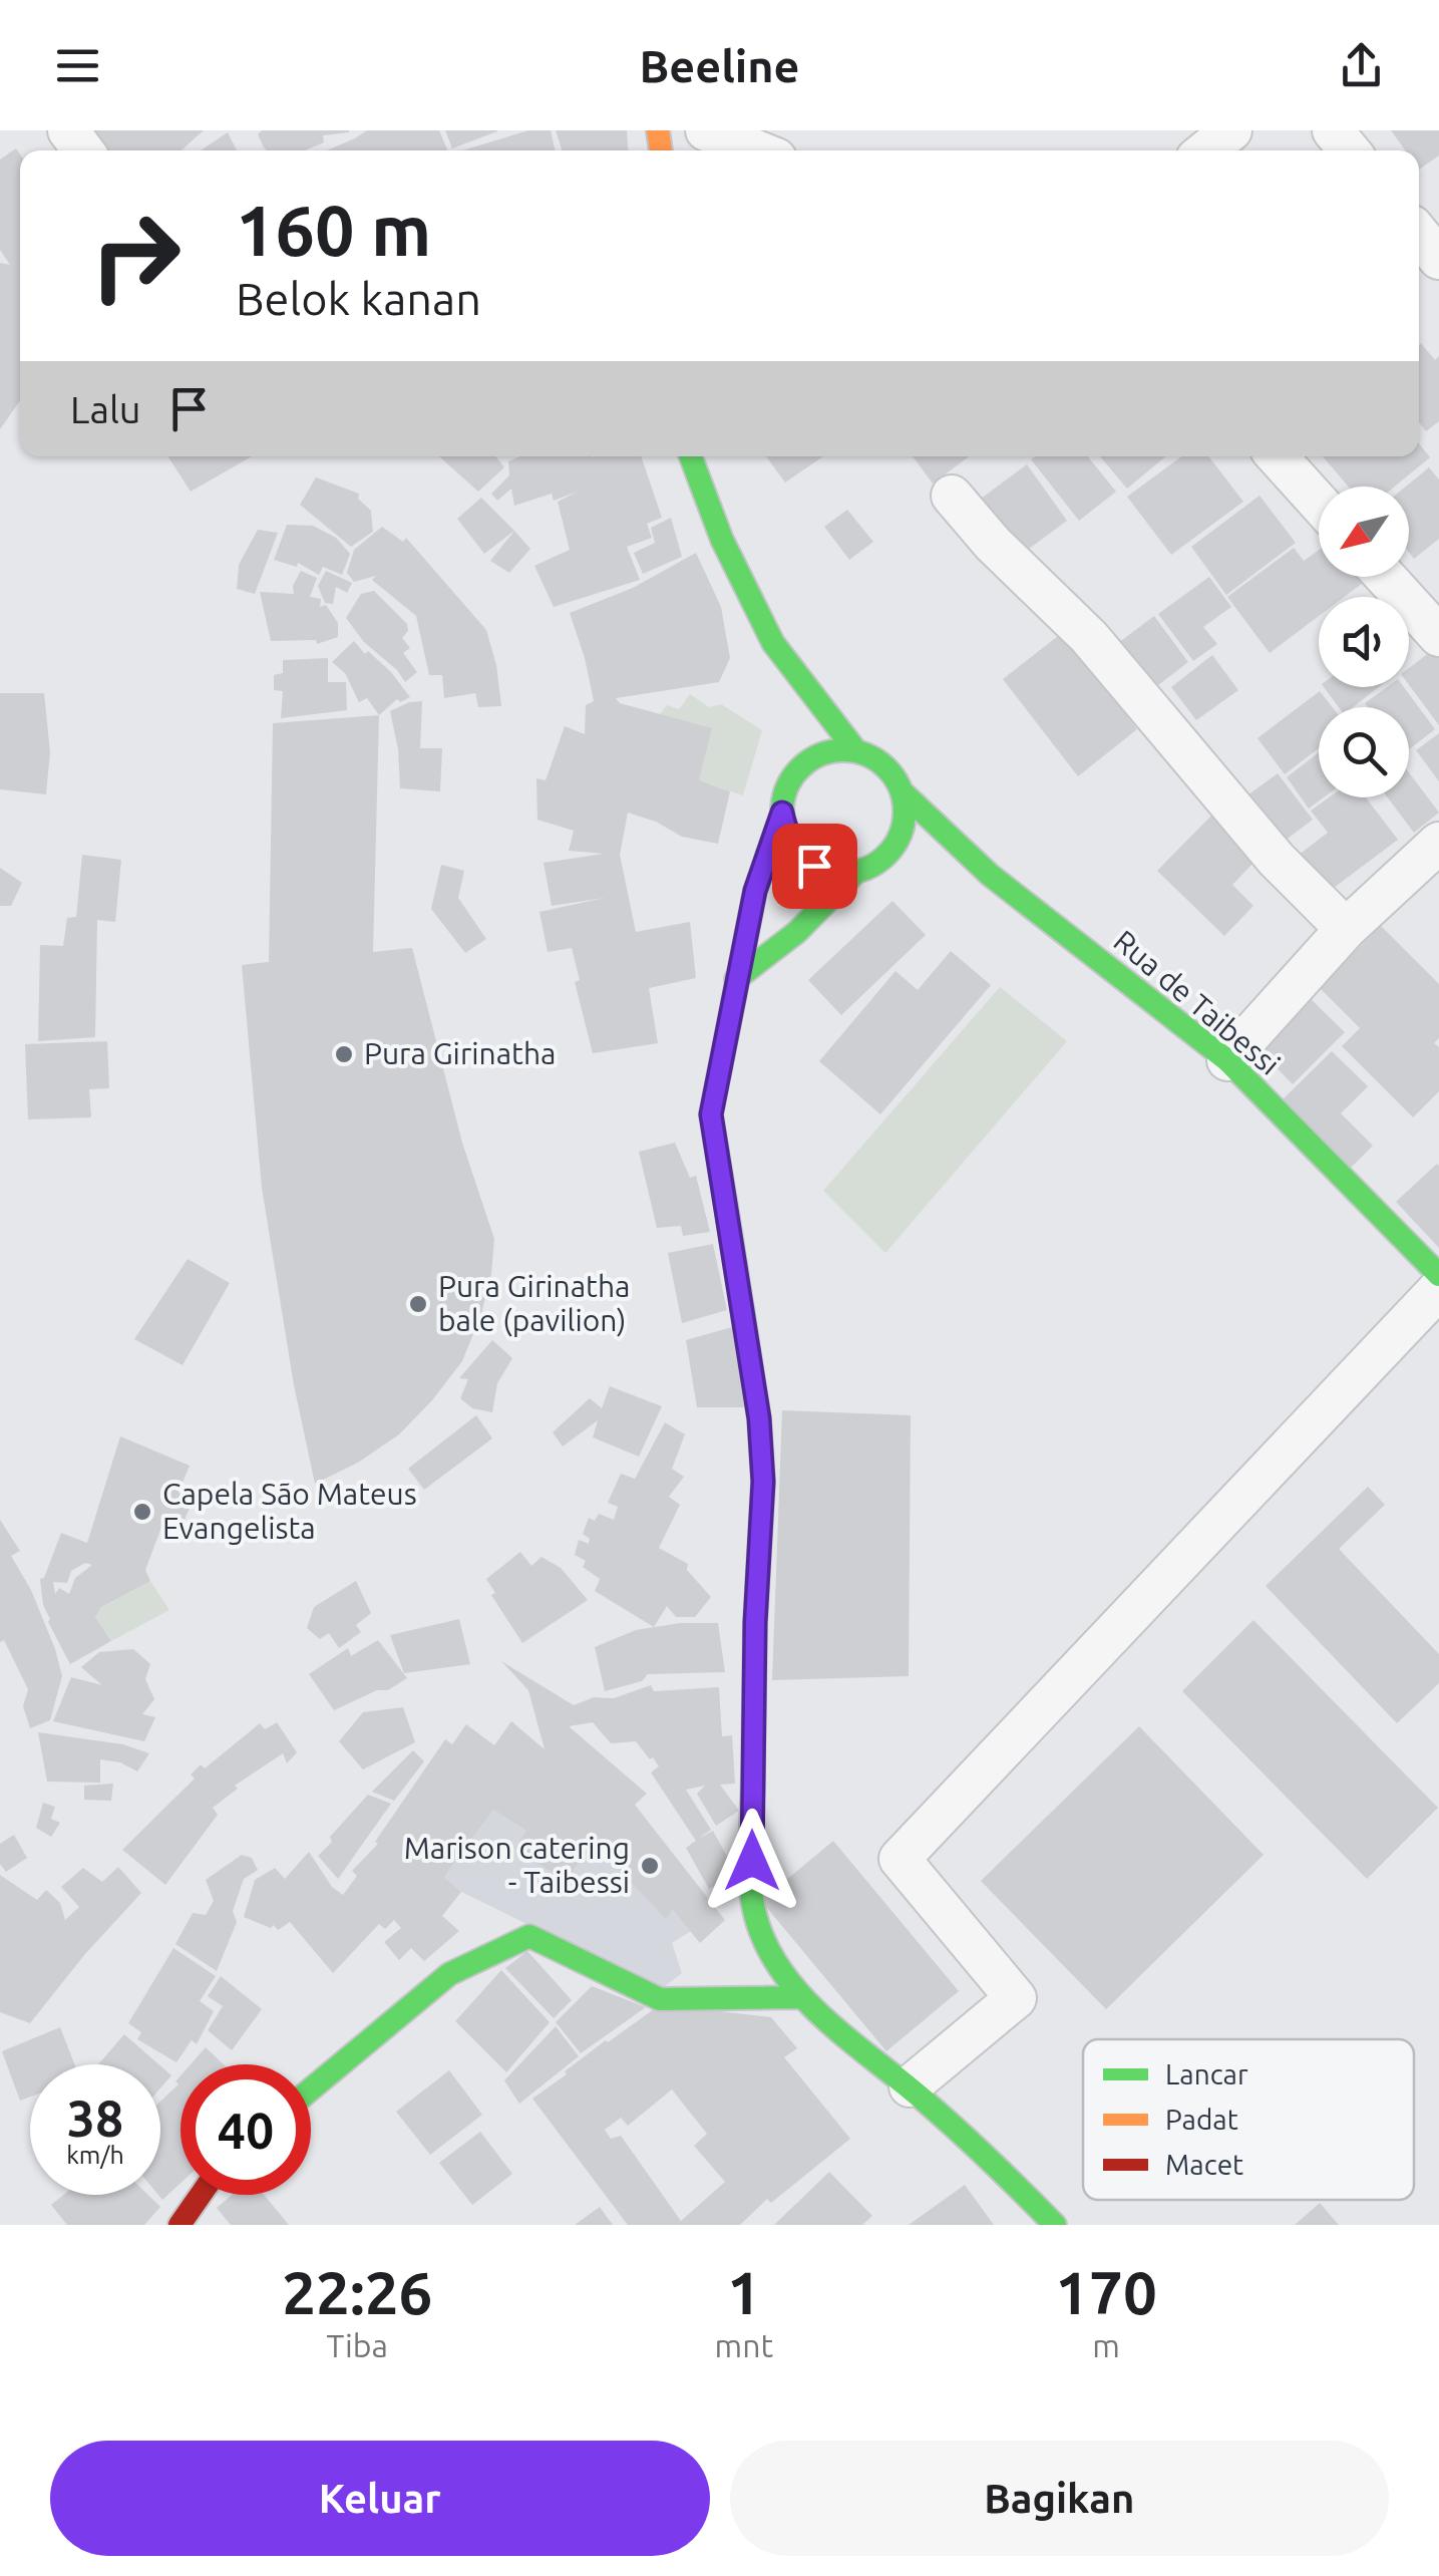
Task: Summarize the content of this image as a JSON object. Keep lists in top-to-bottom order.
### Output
{
  "streets": {
    "street": ["Rua de Taibessi"]
  },
  "places": [
    "Pura Girinatha",
    "Pura Girinatha bale (pavilion)",
    "Capela São Mateus Evangelista",
    "Marison catering - Taibessi"
  ],
  "legend": ["Lancar", "Padat", "Macet"],
  "north": "bottom left",
  "page": {
    "header": "Beeline",
    "turn": ["160 m", "Belok kanan"],
    "then": "Lalu",
    "speed": "38 km/h",
    "limit": "40",
    "eta": [
      "22:26",
      "Tiba",
      "1",
      "mnt",
      "170",
      "m"
    ],
    "buttons": ["Keluar", "Bagikan"]
  }
}
